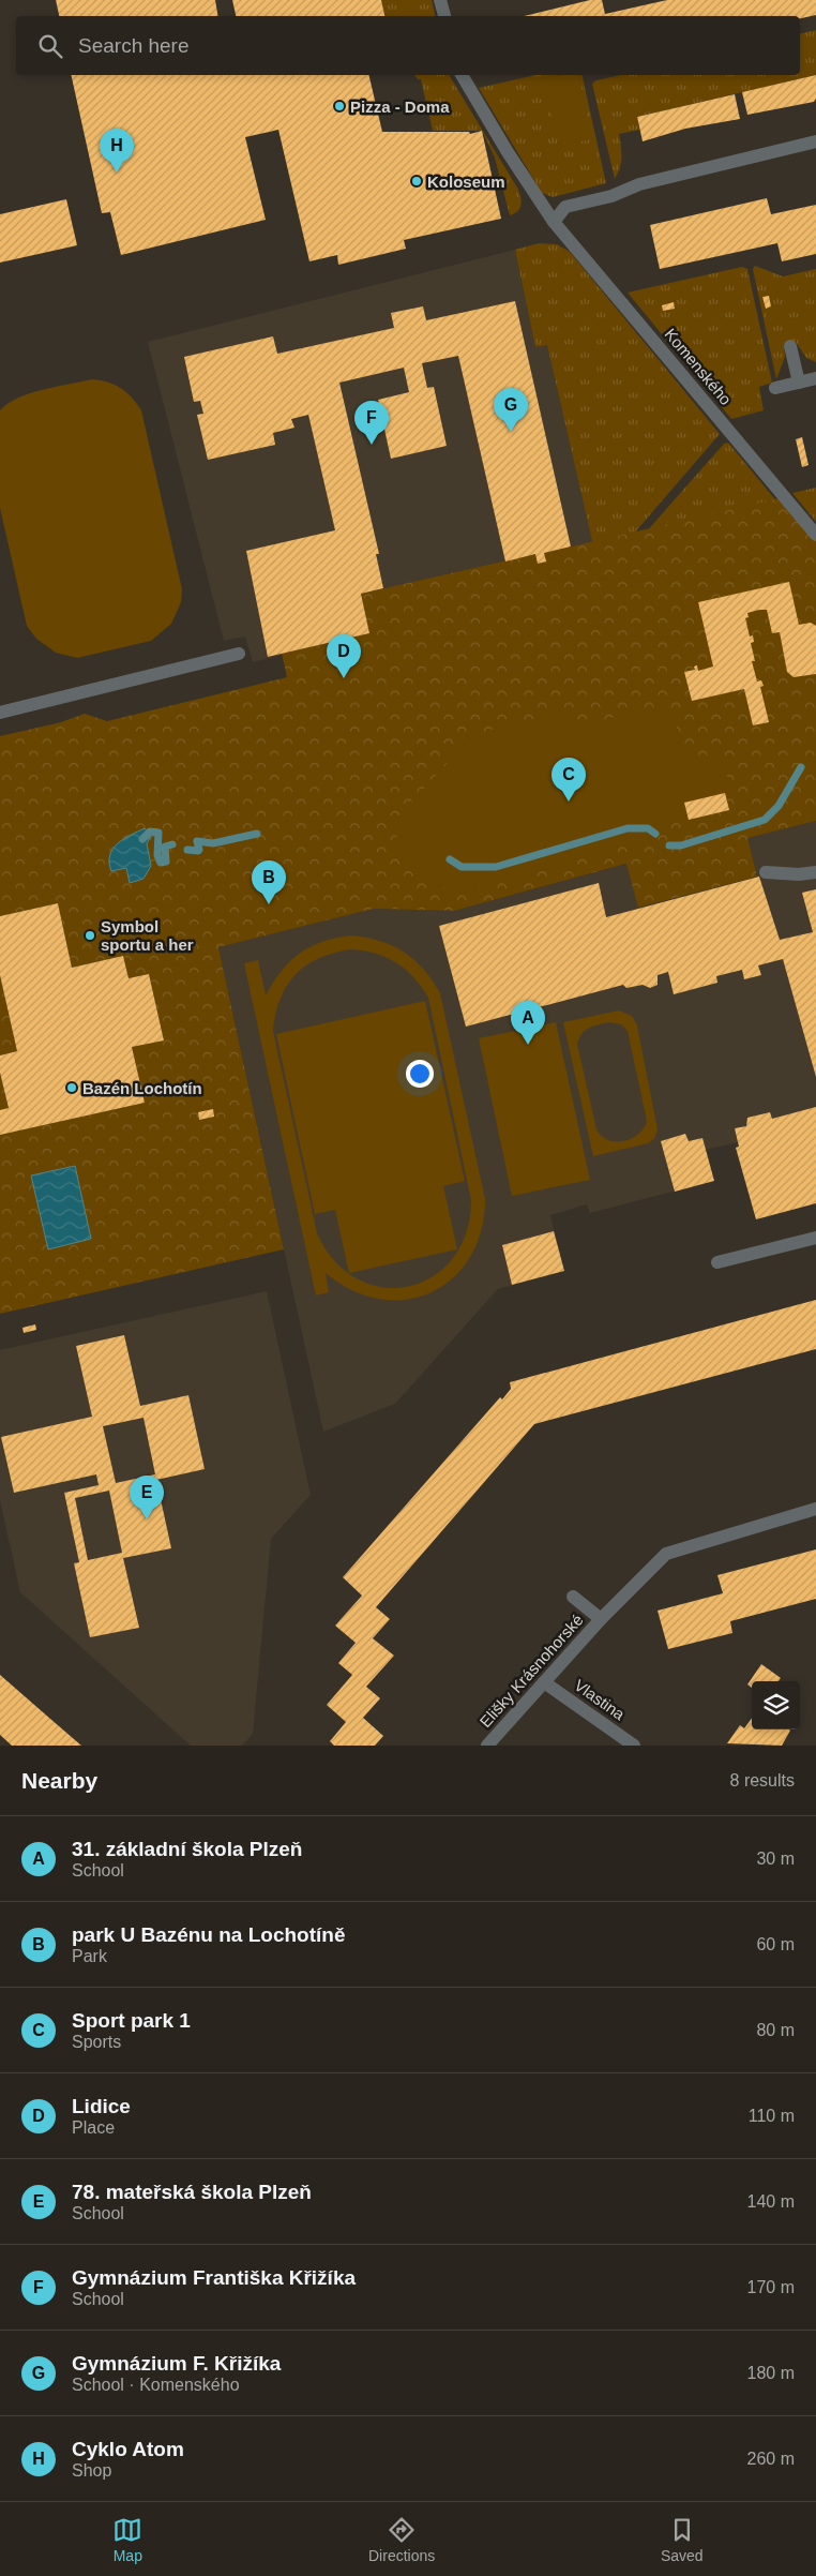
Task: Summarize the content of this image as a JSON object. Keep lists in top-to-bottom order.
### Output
{
  "streets": {
    "street": ["Komenského", "Elišky Krásnohorské", "Vlastina"]
  },
  "crossings": [
    ["Elišky Krásnohorské", "Vlastina"]
  ],
  "places": [
    "Pizza - Doma",
    "Koloseum",
    "Symbol sportu a her",
    "Bazén Lochotín"
  ],
  "page": {
    "search": "Search here",
    "pins": [
      "H",
      "G",
      "F",
      "D",
      "C",
      "B",
      "A",
      "E"
    ],
    "heading": ["Nearby", "8 results"],
    "list": [
      {
        "mark": "A",
        "name": "31. základní škola Plzeň",
        "note": "School",
        "value": "30 m"
      },
      {
        "mark": "B",
        "name": "park U Bazénu na Lochotíně",
        "note": "Park",
        "value": "60 m"
      },
      {
        "mark": "C",
        "name": "Sport park 1",
        "note": "Sports",
        "value": "80 m"
      },
      {
        "mark": "D",
        "name": "Lidice",
        "note": "Place",
        "value": "110 m"
      },
      {
        "mark": "E",
        "name": "78. mateřská škola Plzeň",
        "note": "School",
        "value": "140 m"
      },
      {
        "mark": "F",
        "name": "Gymnázium Františka Křižíka",
        "note": "School",
        "value": "170 m"
      },
      {
        "mark": "G",
        "name": "Gymnázium F. Křižíka",
        "note": "School · Komenského",
        "value": "180 m"
      },
      {
        "mark": "H",
        "name": "Cyklo Atom",
        "note": "Shop",
        "value": "260 m"
      }
    ],
    "nav": ["Map", "Directions", "Saved"]
  }
}
